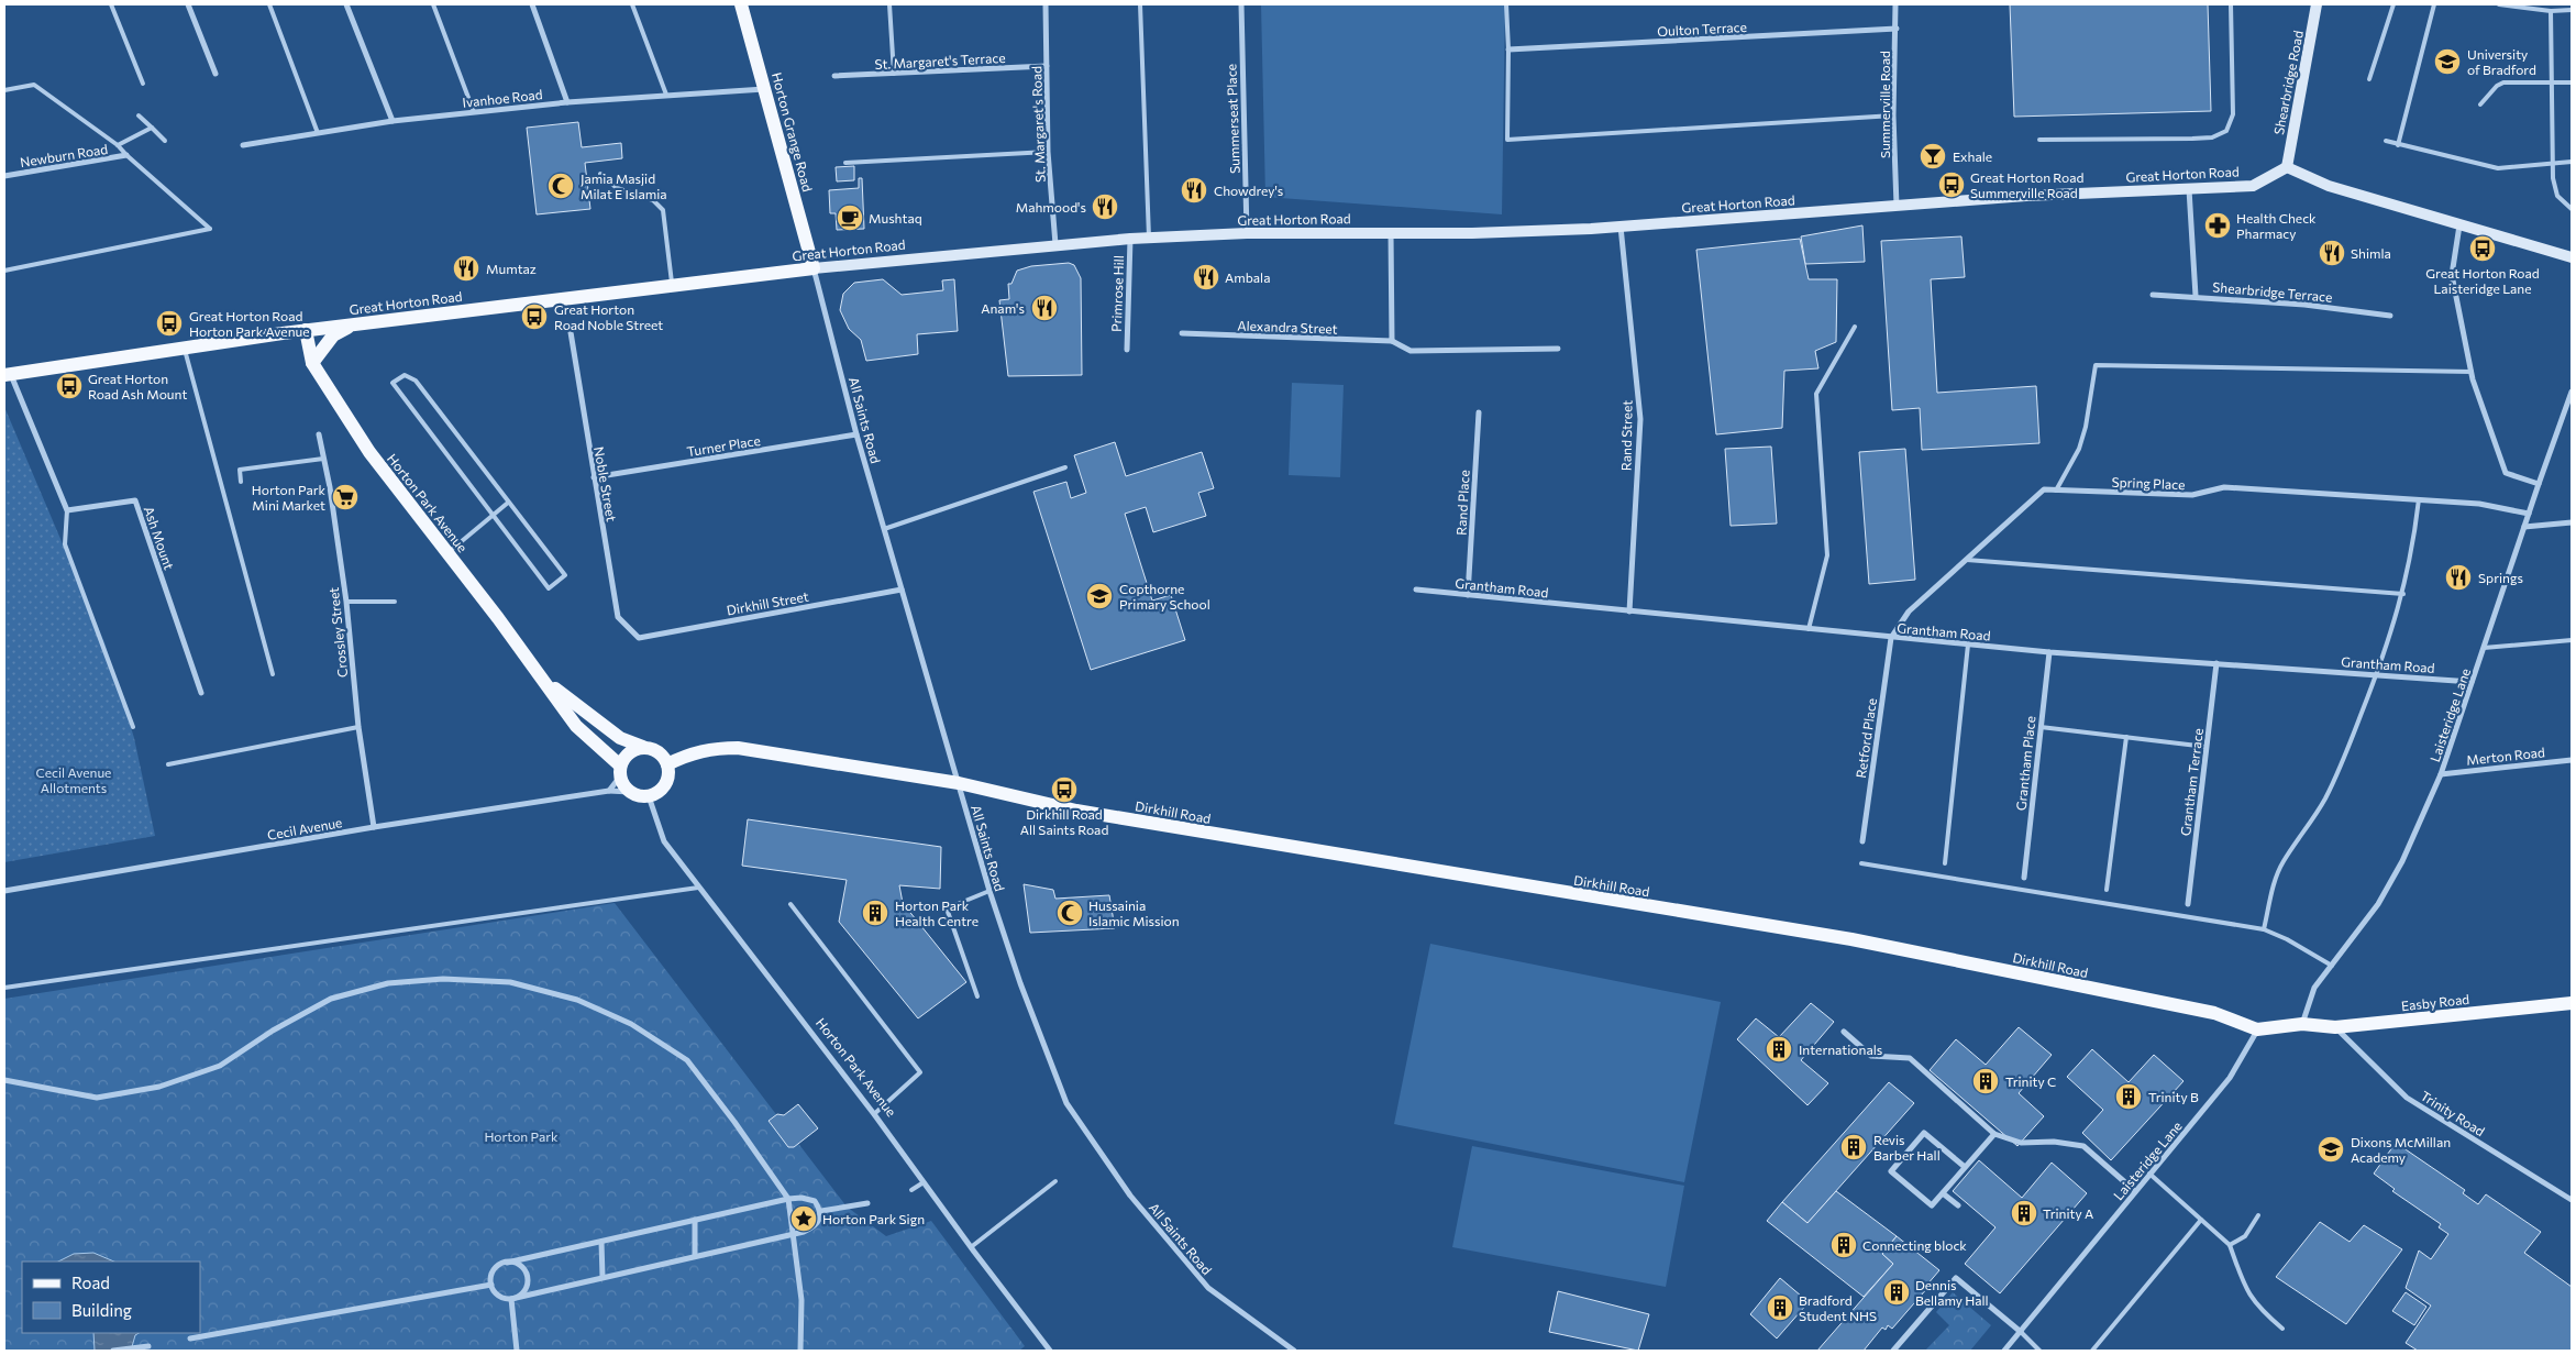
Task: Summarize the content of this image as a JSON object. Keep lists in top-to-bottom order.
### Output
{
  "streets": {
    "main road": [
      "Horton Grange Road",
      "Great Horton Road",
      "Horton Park Avenue",
      "Dirkhill Road",
      "Easby Road"
    ],
    "street": [
      "Oulton Terrace",
      "St. Margaret's Terrace",
      "Shearbridge Road",
      "Ivanhoe Road",
      "Summerville Road",
      "Summerseat Place",
      "St. Margaret's Road",
      "Newburn Road",
      "Shearbridge Terrace",
      "Primrose Hill",
      "Alexandra Street",
      "All Saints Road",
      "Rand Street",
      "Turner Place",
      "Spring Place",
      "Noble Street",
      "Rand Place",
      "Ash Mount",
      "Grantham Road",
      "Dirkhill Street",
      "Crossley Street",
      "Laisteridge Lane",
      "Retford Place",
      "Merton Road",
      "Grantham Place",
      "Grantham Terrace",
      "Cecil Avenue",
      "Trinity Road"
    ]
  },
  "crossings": [
    ["Oulton Terrace", "Summerville Road"],
    ["St. Margaret's Terrace", "St. Margaret's Road"],
    ["Shearbridge Road", "Great Horton Road"],
    ["Ivanhoe Road", "Horton Grange Road"],
    ["Summerville Road", "Great Horton Road"],
    ["Summerseat Place", "Great Horton Road"],
    ["St. Margaret's Road", "Great Horton Road"],
    ["Horton Grange Road", "Great Horton Road"],
    ["Horton Grange Road", "All Saints Road"],
    ["Great Horton Road", "Primrose Hill"],
    ["Great Horton Road", "All Saints Road"],
    ["Great Horton Road", "Rand Street"],
    ["Great Horton Road", "Horton Park Avenue"],
    ["All Saints Road", "Turner Place"],
    ["All Saints Road", "Dirkhill Street"],
    ["All Saints Road", "Dirkhill Road"],
    ["Rand Street", "Grantham Road"],
    ["Turner Place", "Noble Street"],
    ["Spring Place", "Grantham Road"],
    ["Spring Place", "Laisteridge Lane"],
    ["Spring Place", "Retford Place"],
    ["Noble Street", "Dirkhill Street"],
    ["Horton Park Avenue", "Dirkhill Road"],
    ["Horton Park Avenue", "Cecil Avenue"],
    ["Rand Place", "Grantham Road"],
    ["Grantham Road", "Laisteridge Lane"],
    ["Grantham Road", "Retford Place"],
    ["Grantham Road", "Grantham Place"],
    ["Grantham Road", "Grantham Terrace"],
    ["Crossley Street", "Cecil Avenue"],
    ["Laisteridge Lane", "Merton Road"],
    ["Laisteridge Lane", "Dirkhill Road"],
    ["Laisteridge Lane", "Easby Road"],
    ["Dirkhill Road", "Cecil Avenue"],
    ["Dirkhill Road", "Easby Road"],
    ["Easby Road", "Trinity Road"]
  ],
  "parks": ["Cecil Avenue Allotments", "Horton Park"],
  "places": {
    "school or university": ["University of Bradford", "Copthorne Primary School", "Dixons McMillan Academy"],
    "bar": ["Exhale"],
    "bus stop": [
      "Great Horton Road Summerville Road",
      "Great Horton Road Laisteridge Lane",
      "Great Horton Road Noble Street",
      "Great Horton Road Horton Park Avenue",
      "Great Horton Road Ash Mount",
      "Dirkhill Road All Saints Road"
    ],
    "mosque": ["Jamia Masjid Milat E Islamia", "Hussainia Islamic Mission"],
    "restaurant": [
      "Chowdrey's",
      "Mahmood's",
      "Shimla",
      "Mumtaz",
      "Ambala",
      "Anam's",
      "Springs"
    ],
    "cafe": ["Mushtaq"],
    "pharmacy": ["Health Check Pharmacy"],
    "supermarket": ["Horton Park Mini Market"],
    "building": [
      "Horton Park Health Centre",
      "Internationals",
      "Trinity C",
      "Trinity B",
      "Revis Barber Hall",
      "Trinity A",
      "Connecting block",
      "Dennis Bellamy Hall",
      "Bradford Student NHS"
    ],
    "place": ["Horton Park Sign"]
  },
  "legend": ["Road", "Building"]
}
